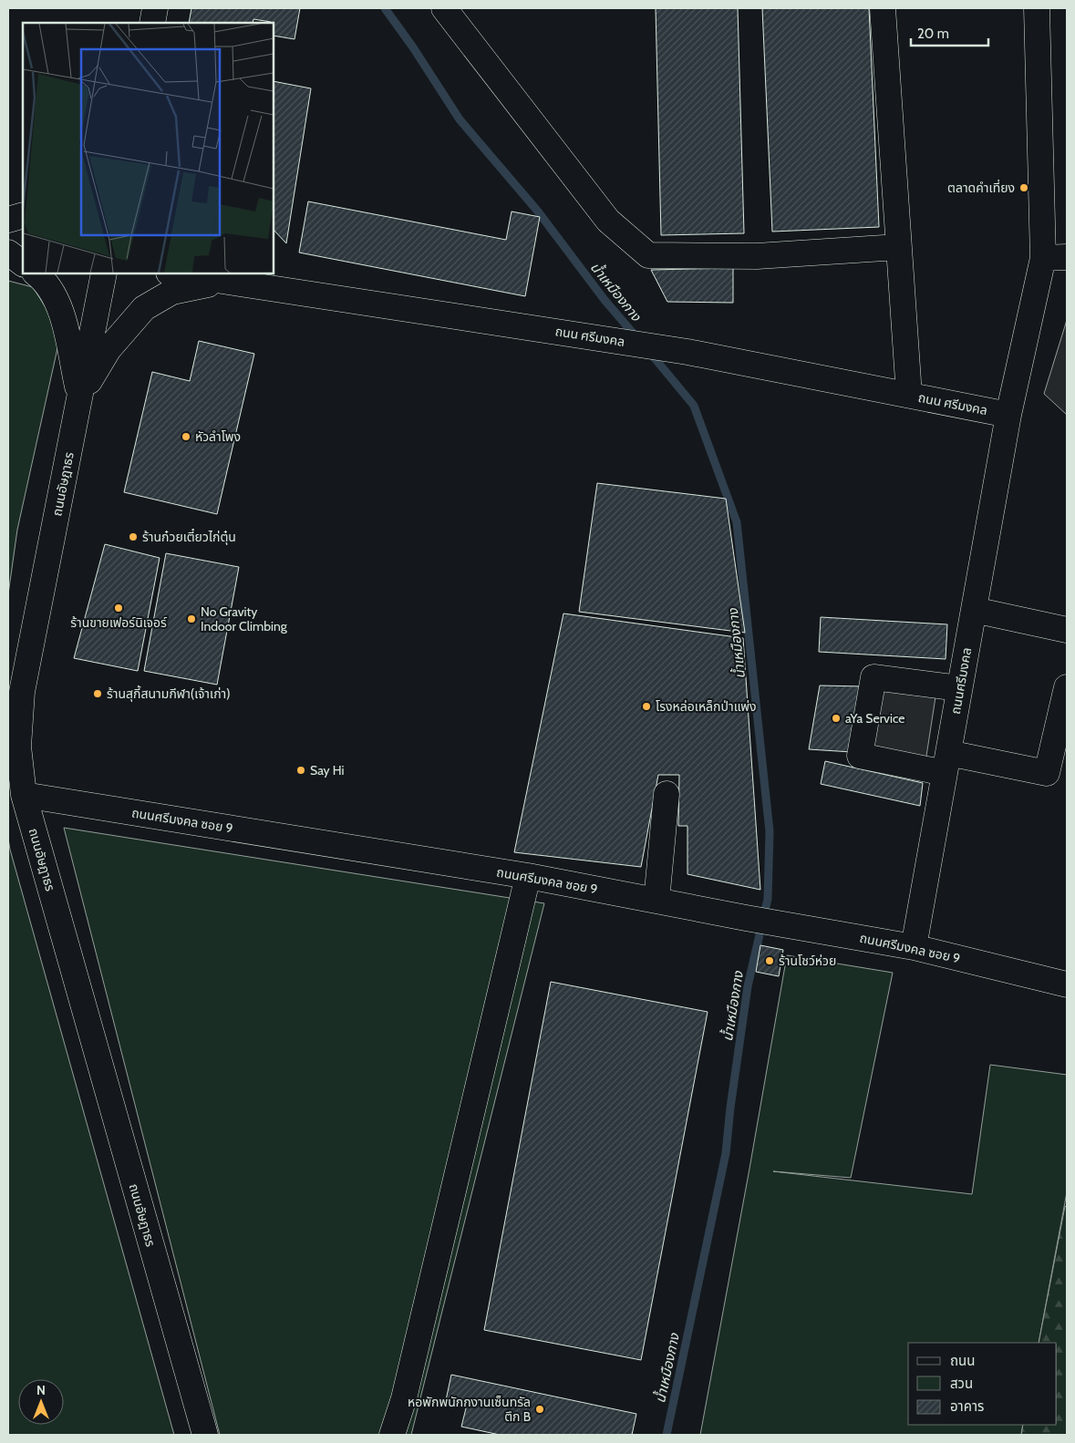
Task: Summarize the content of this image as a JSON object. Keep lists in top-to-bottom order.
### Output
{
  "streets": {
    "street": [
      "ถนน ศรีมงคล",
      "ถนนอัษฎาธร",
      "ถนนศรีมงคล",
      "ถนนศรีมงคล ซอย 9"
    ]
  },
  "crossings": [
    ["ถนน ศรีมงคล", "ถนนศรีมงคล"],
    ["ถนนอัษฎาธร", "ถนนศรีมงคล ซอย 9"],
    ["ถนนศรีมงคล", "ถนนศรีมงคล ซอย 9"]
  ],
  "water": ["น้ำเหมืองกาง"],
  "places": [
    "ตลาดคำเที่ยง",
    "หัวลำโพง",
    "ร้านก๋วยเตี๋ยวไก่ตุ๋น",
    "ร้านขายเฟอร์นิเจอร์",
    "No Gravity Indoor Climbing",
    "ร้านสุกี้สนามกีฬา(เจ้าเก่า)",
    "โรงหล่อเหล็กป่าแพ่ง",
    "aYa Service",
    "Say Hi",
    "ร้านโชว์ห่วย",
    "หอพักพนักกงานเซ็นทรัล ตึก B"
  ],
  "legend": ["ถนน", "สวน", "อาคาร"],
  "scale_bar": "20 m",
  "north": "top"
}
